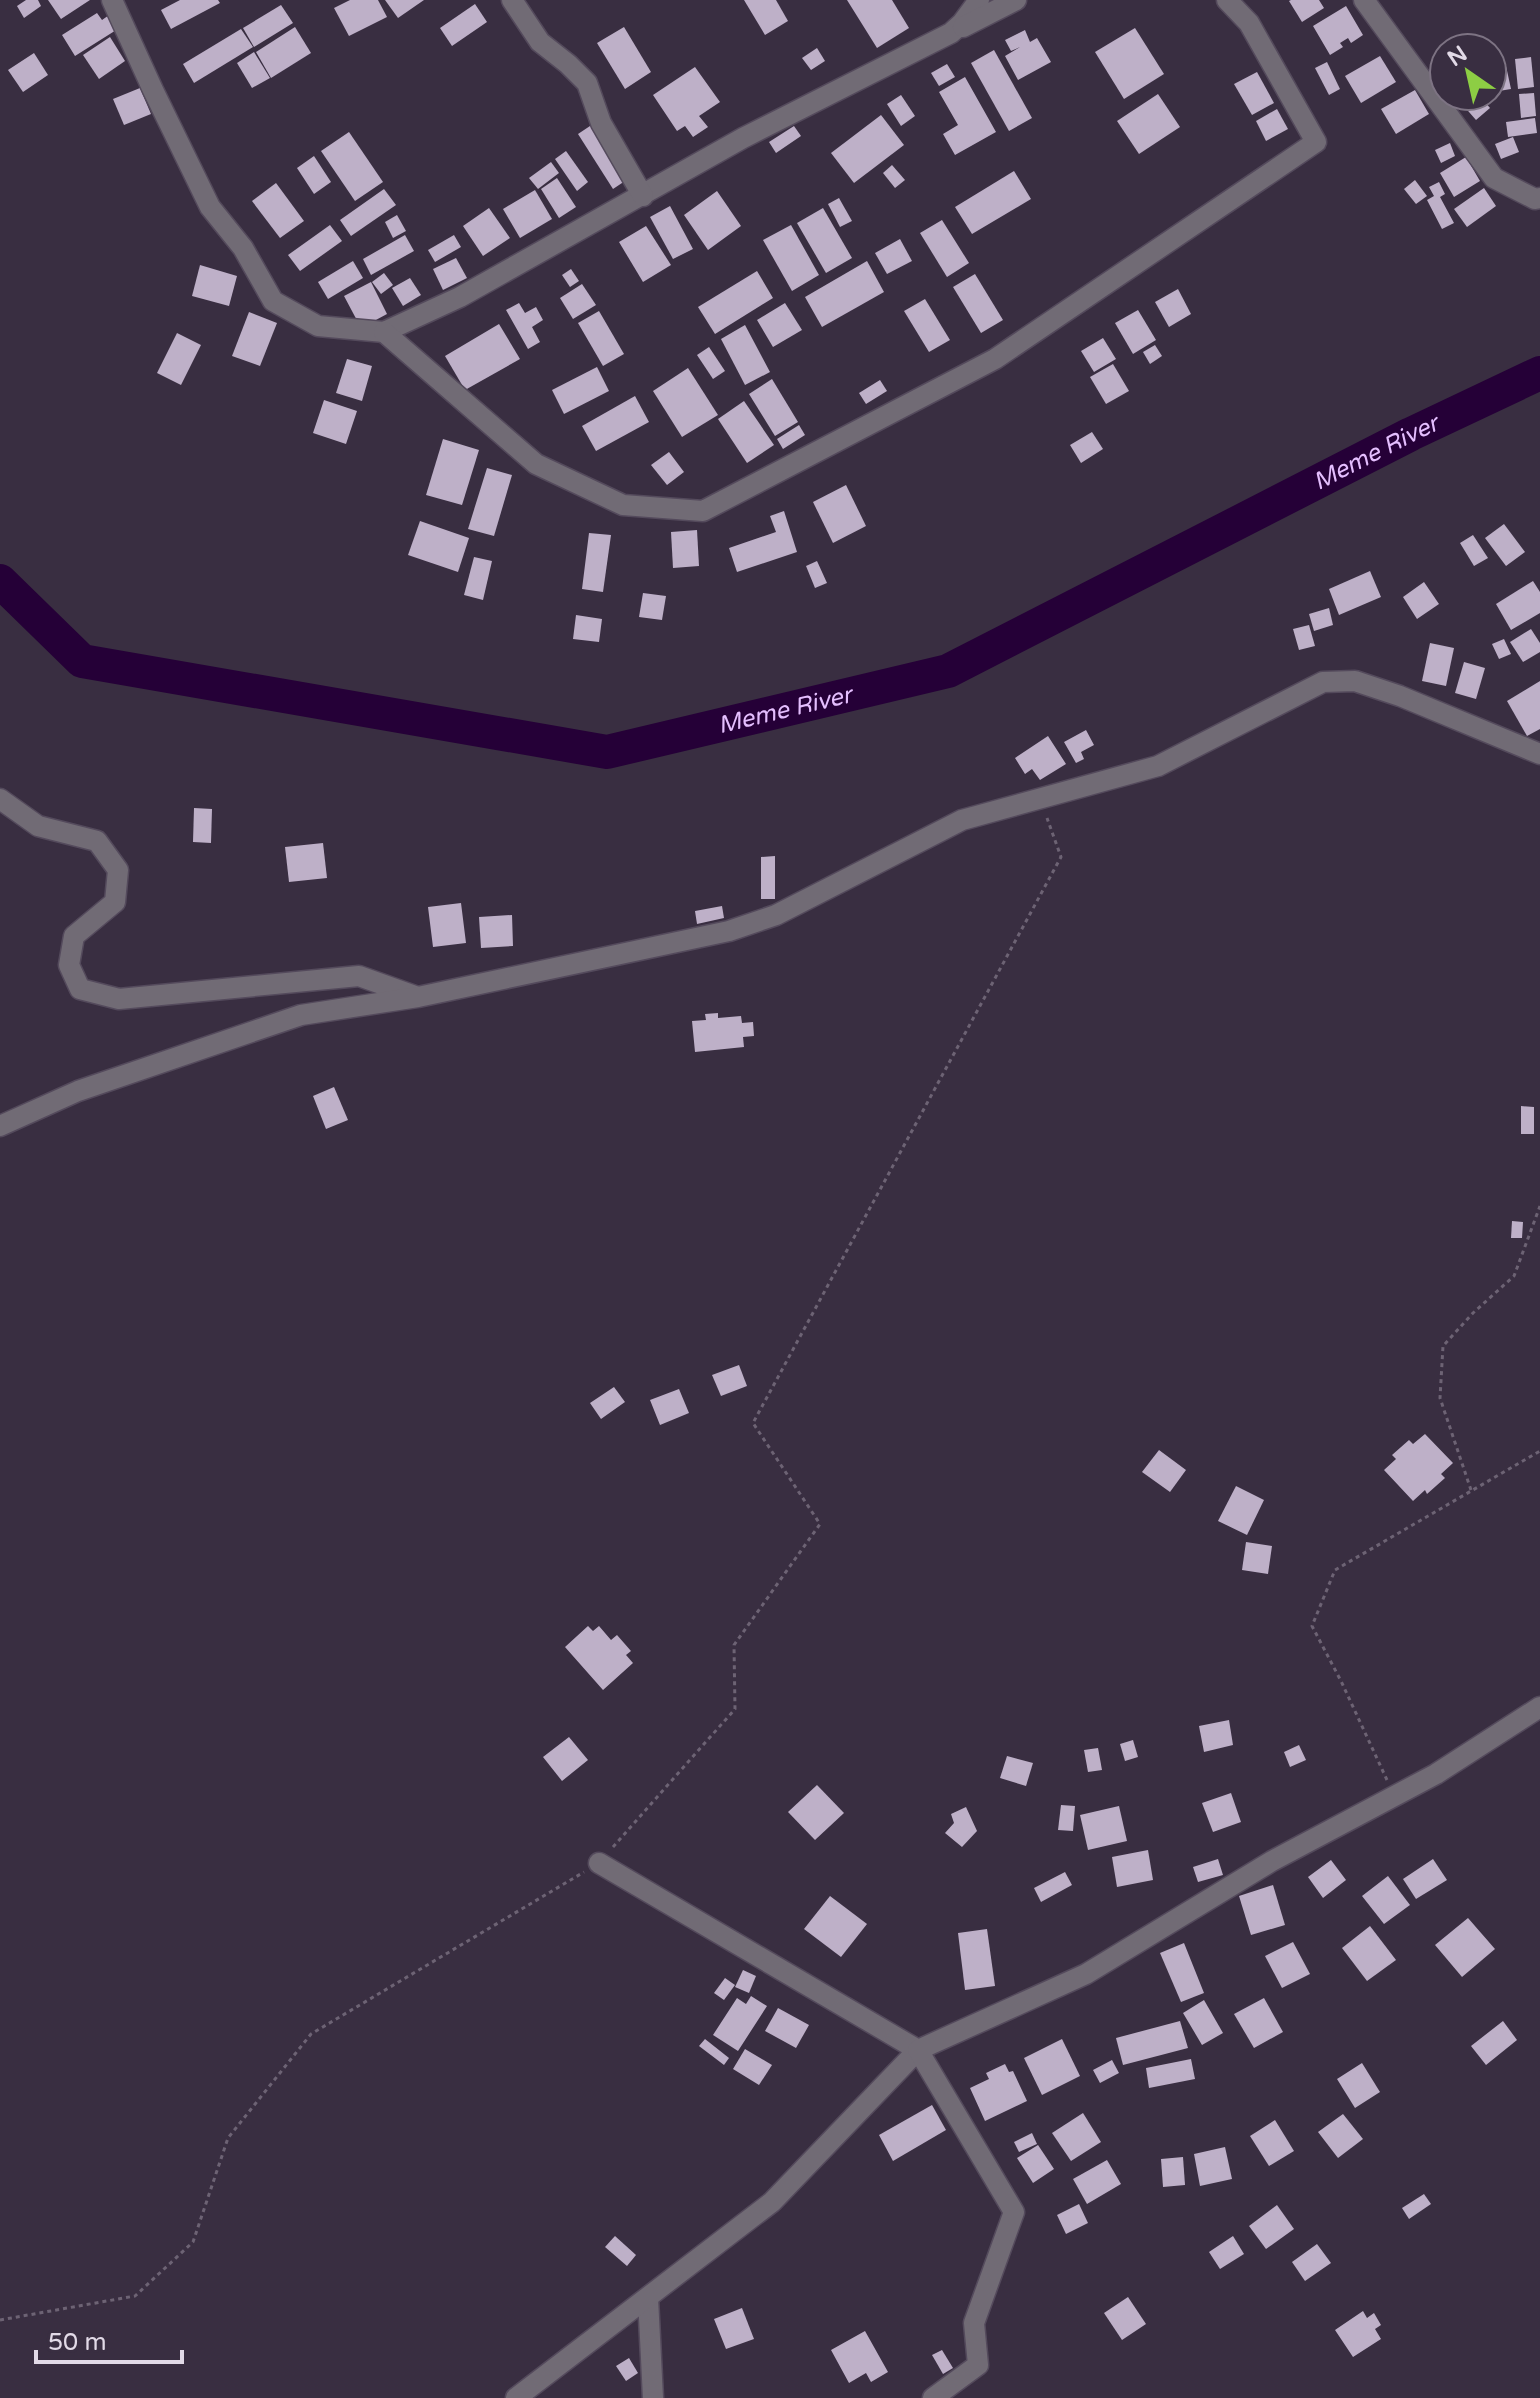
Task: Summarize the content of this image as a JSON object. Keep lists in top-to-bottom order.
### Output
{
  "water": ["Meme River"],
  "scale_bar": "50 m",
  "north": "top left"
}
